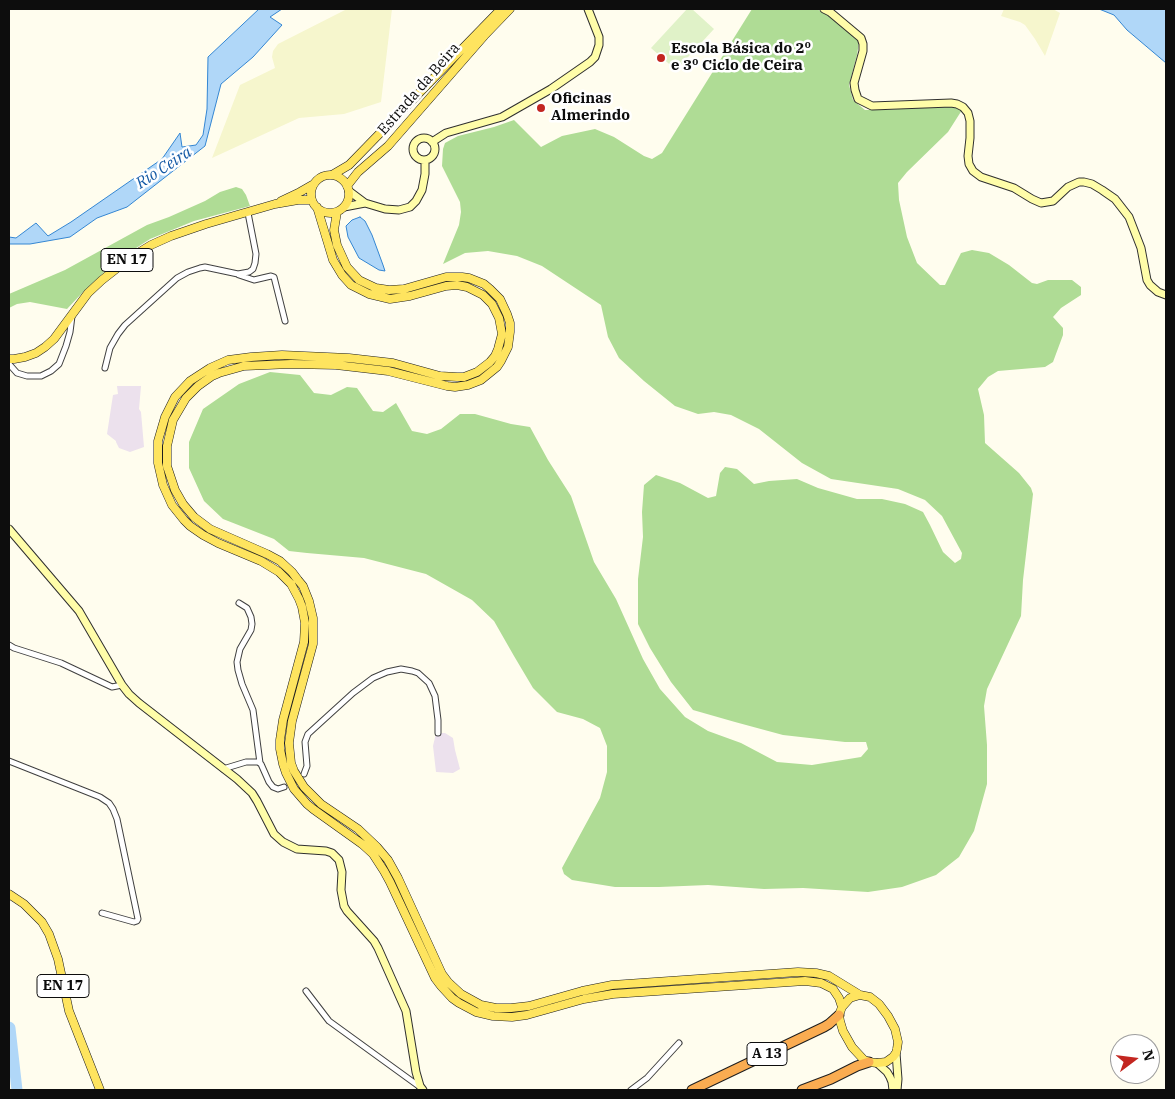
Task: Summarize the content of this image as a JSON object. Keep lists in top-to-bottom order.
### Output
{
  "streets": {
    "highway": ["A 13"],
    "main road": ["Estrada da Beira", "EN 17"]
  },
  "crossings": [
    ["Estrada da Beira", "EN 17"]
  ],
  "water": ["Rio Ceira"],
  "places": ["Escola Básica do 2º e 3º Ciclo de Ceira", "Oficinas Almerindo"],
  "north": "right"
}
